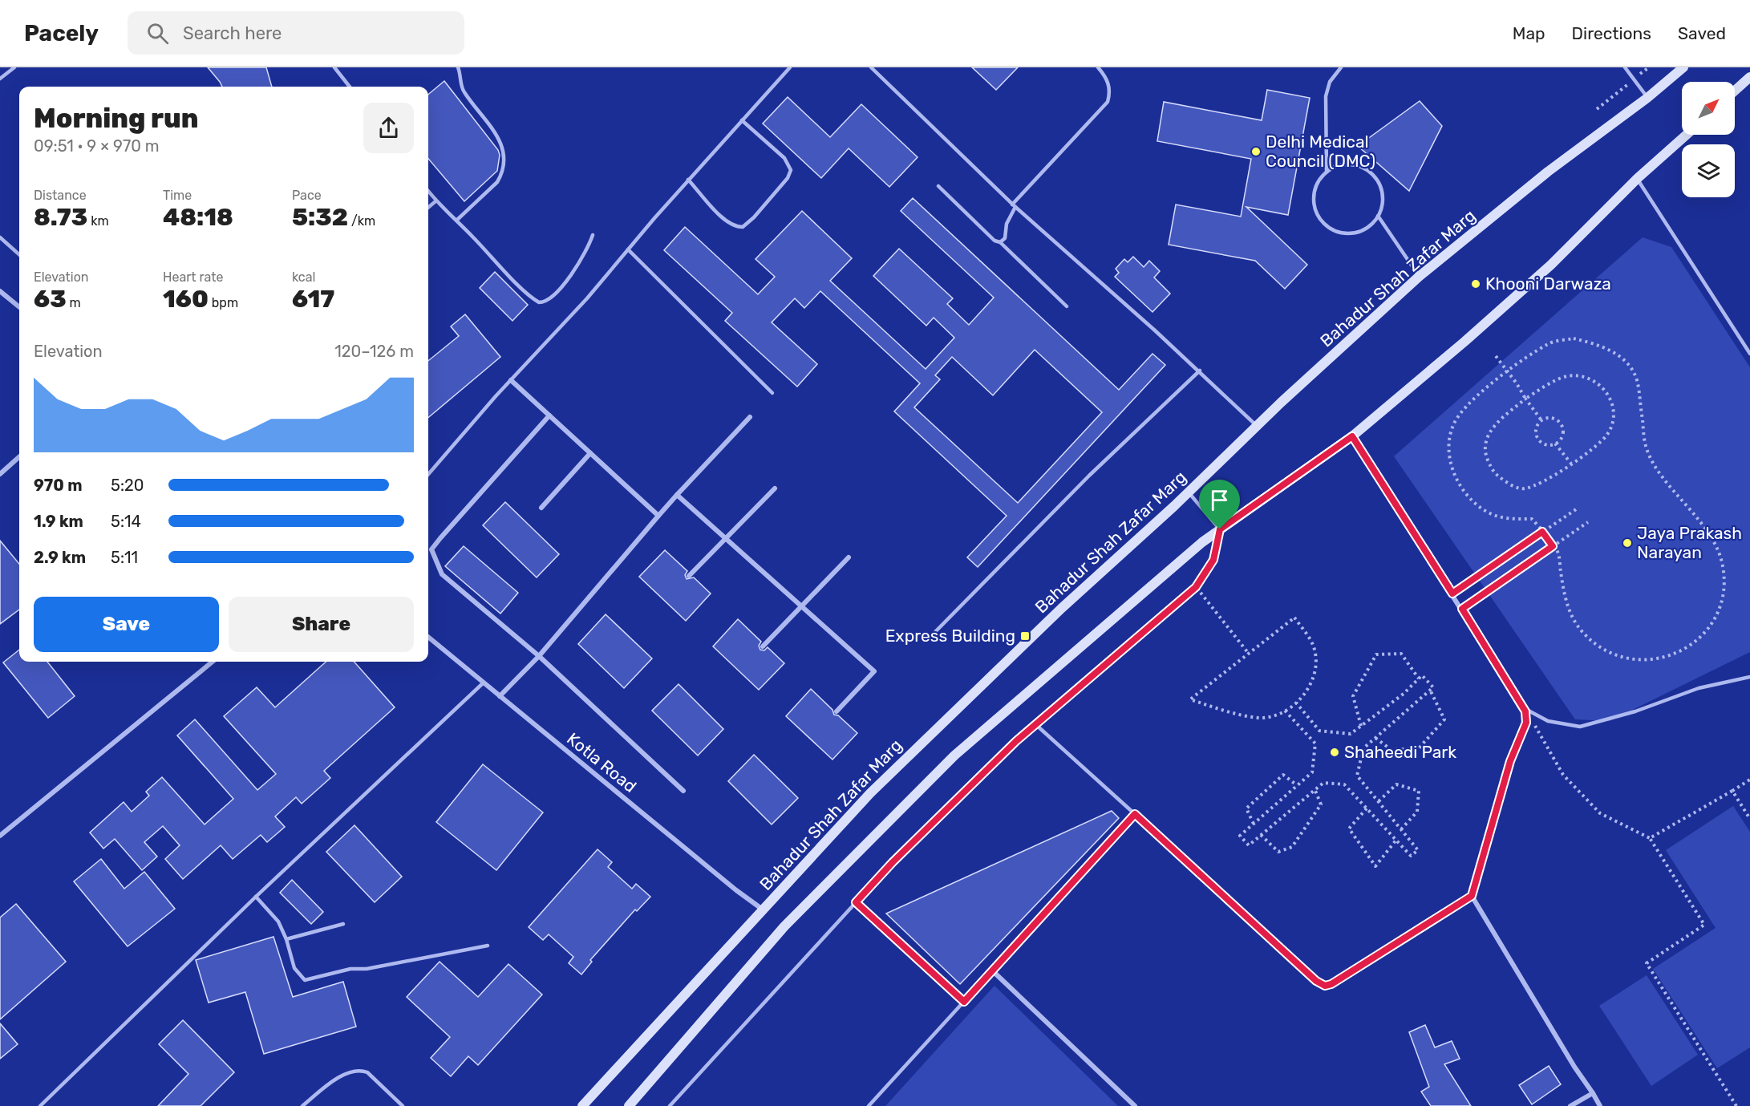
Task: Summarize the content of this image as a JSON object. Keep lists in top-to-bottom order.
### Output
{
  "streets": {
    "main road": ["Bahadur Shah Zafar Marg"],
    "street": ["Kotla Road"]
  },
  "crossings": [
    ["Bahadur Shah Zafar Marg", "Kotla Road"]
  ],
  "places": {
    "other": [
      "Delhi Medical Council (DMC)",
      "Khooni Darwaza",
      "Jaya Prakash Narayan",
      "Shaheedi Park"
    ],
    "transit": ["Express Building"]
  },
  "north": "top right",
  "page": {
    "header": "Pacely",
    "search": "Search here",
    "nav": ["Map", "Directions", "Saved"],
    "heading": ["Morning run", "09:51 · 9 × 970 m"],
    "stats": [
      ["Distance", "8.73 km"],
      ["Time", "48:18"],
      ["Pace", "5:32 /km"],
      ["Elevation", "63 m"],
      ["Heart rate", "160 bpm"],
      ["kcal", "617"]
    ],
    "chart": ["Elevation", "120–126 m"],
    "list": [
      {
        "name": "970 m",
        "note": "5:20"
      },
      {
        "name": "1.9 km",
        "note": "5:14"
      },
      {
        "name": "2.9 km",
        "note": "5:11"
      }
    ],
    "buttons": ["Save", "Share"]
  }
}
